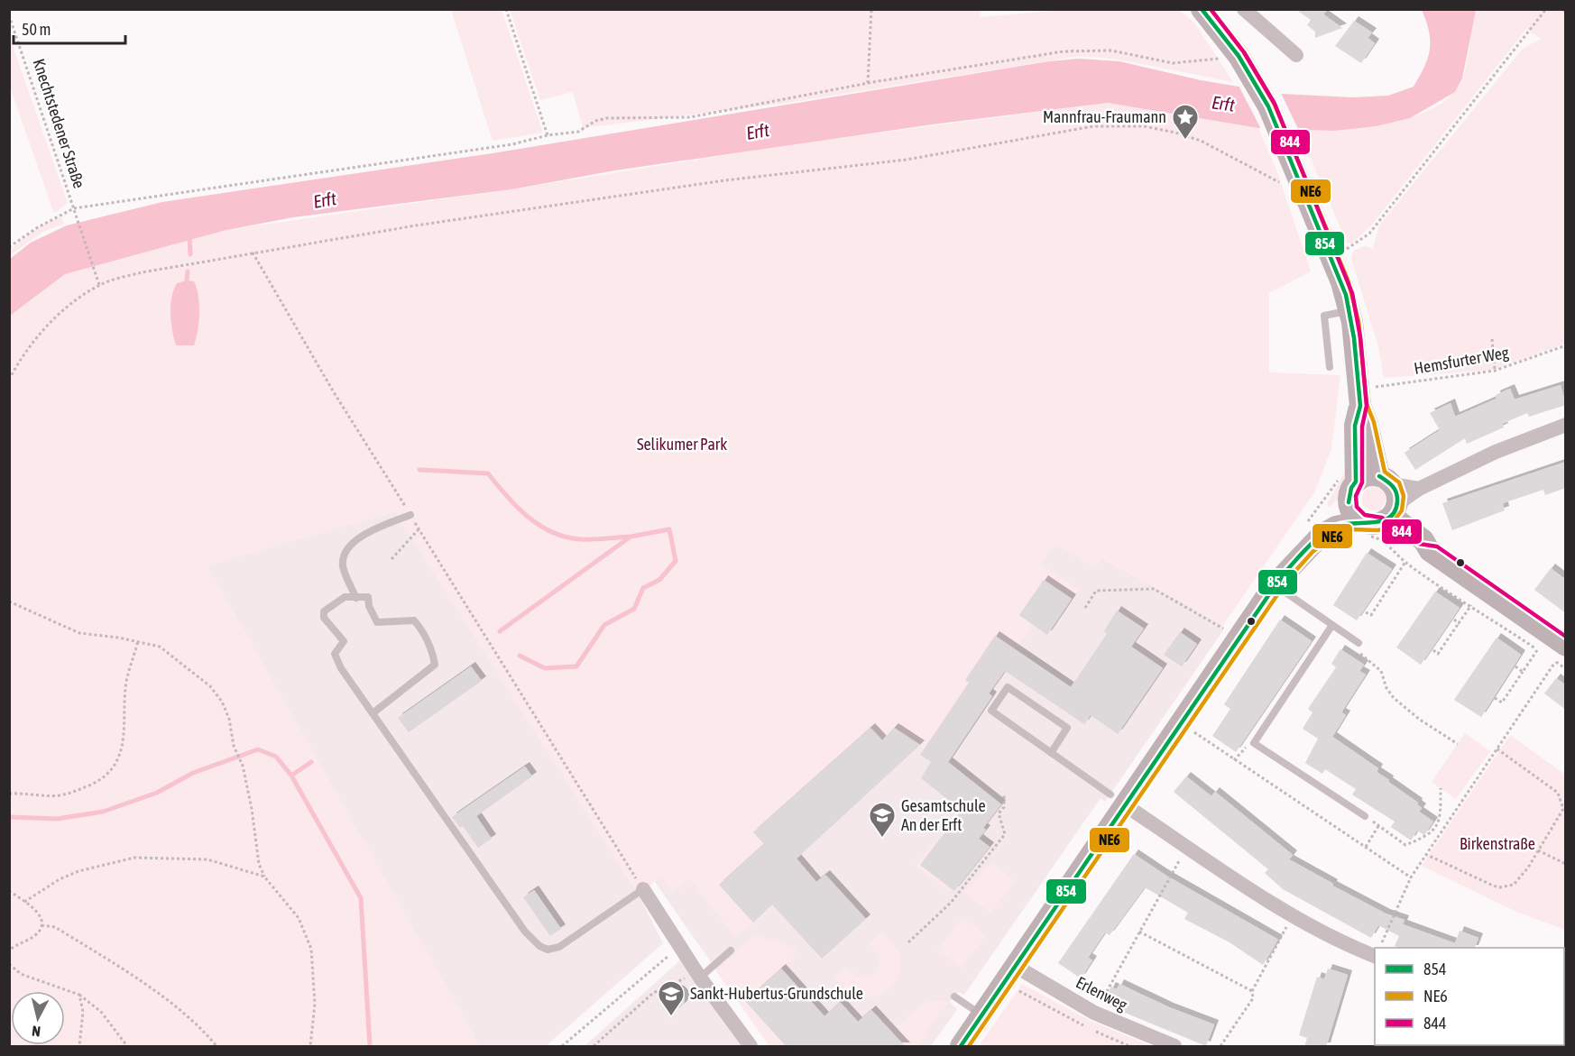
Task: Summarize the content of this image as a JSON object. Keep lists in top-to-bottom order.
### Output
{
  "streets": {
    "street": ["Erlenweg"],
    "path": ["Knechtstedener Straße", "Hemsfurter Weg"]
  },
  "water": ["Erft"],
  "parks": ["Selikumer Park", "Birkenstraße"],
  "places": {
    "place": ["Mannfrau-Fraumann"],
    "school or university": ["Gesamtschule An der Erft", "Sankt-Hubertus-Grundschule"]
  },
  "lines": ["transit line 854", "transit line NE6", "transit line 844"],
  "legend": ["854", "NE6", "844"],
  "scale_bar": "50 m",
  "north": "bottom"
}
